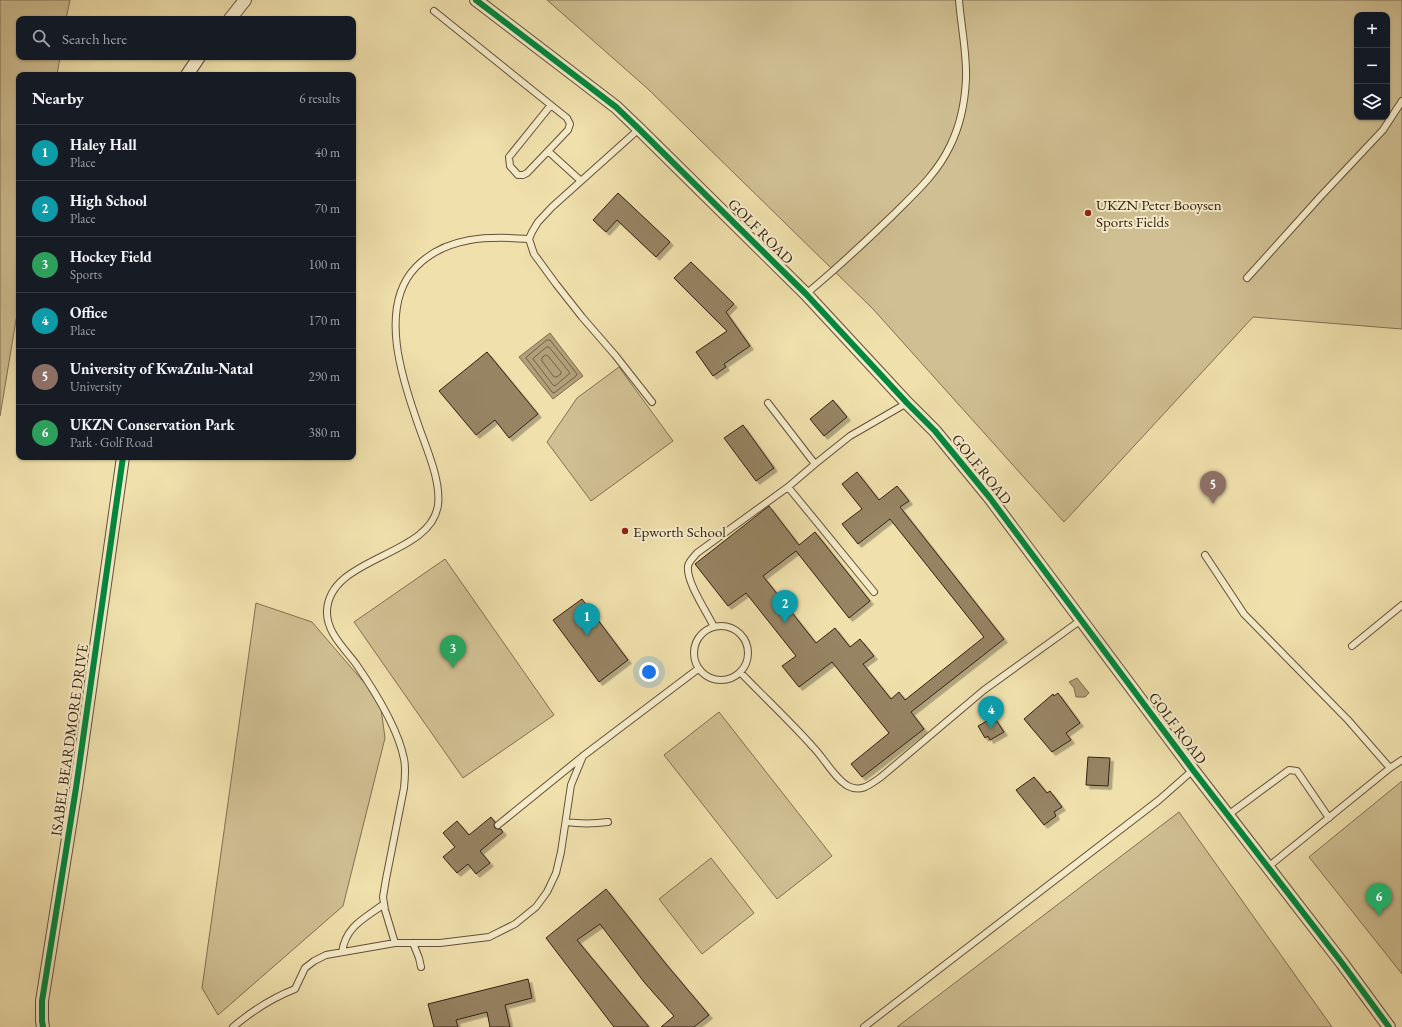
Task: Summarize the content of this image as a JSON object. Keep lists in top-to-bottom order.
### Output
{
  "streets": {
    "street": ["GOLF ROAD", "ISABEL BEARDMORE DRIVE"]
  },
  "places": ["UKZN Peter Booysen Sports Fields", "Epworth School"],
  "page": {
    "map_buttons": ["+", "−"],
    "search": "Search here",
    "heading": ["Nearby", "6 results"],
    "list": [
      {
        "mark": "1",
        "name": "Haley Hall",
        "note": "Place",
        "value": "40 m"
      },
      {
        "mark": "2",
        "name": "High School",
        "note": "Place",
        "value": "70 m"
      },
      {
        "mark": "3",
        "name": "Hockey Field",
        "note": "Sports",
        "value": "100 m"
      },
      {
        "mark": "4",
        "name": "Office",
        "note": "Place",
        "value": "170 m"
      },
      {
        "mark": "5",
        "name": "University of KwaZulu-Natal",
        "note": "University",
        "value": "290 m"
      },
      {
        "mark": "6",
        "name": "UKZN Conservation Park",
        "note": "Park · Golf Road",
        "value": "380 m"
      }
    ],
    "pins": [
      "5",
      "2",
      "1",
      "3",
      "4",
      "6"
    ]
  }
}
